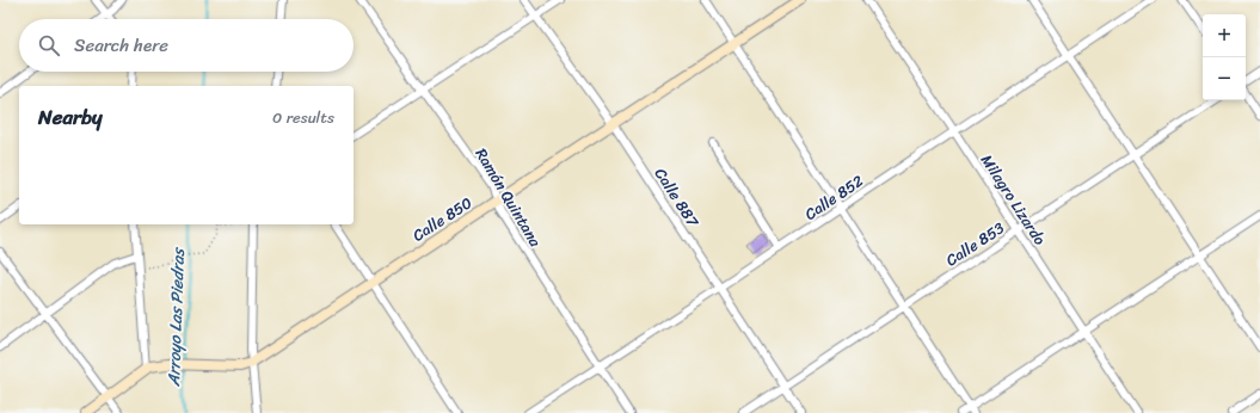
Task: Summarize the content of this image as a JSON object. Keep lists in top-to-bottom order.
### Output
{
  "streets": {
    "main road": ["Calle 850"],
    "street": [
      "Ramón Quintana",
      "Calle 887",
      "Calle 852",
      "Milagro Lizardo",
      "Calle 853"
    ]
  },
  "crossings": [
    ["Ramón Quintana", "Calle 852"],
    ["Ramón Quintana", "Calle 850"],
    ["Calle 887", "Calle 852"],
    ["Calle 887", "Calle 850"],
    ["Calle 887", "Calle 853"],
    ["Calle 852", "Milagro Lizardo"],
    ["Milagro Lizardo", "Calle 853"]
  ],
  "water": ["Arroyo Las Piedras"],
  "page": {
    "map_buttons": ["+", "−"],
    "search": "Search here",
    "heading": ["Nearby", "0 results"]
  }
}
